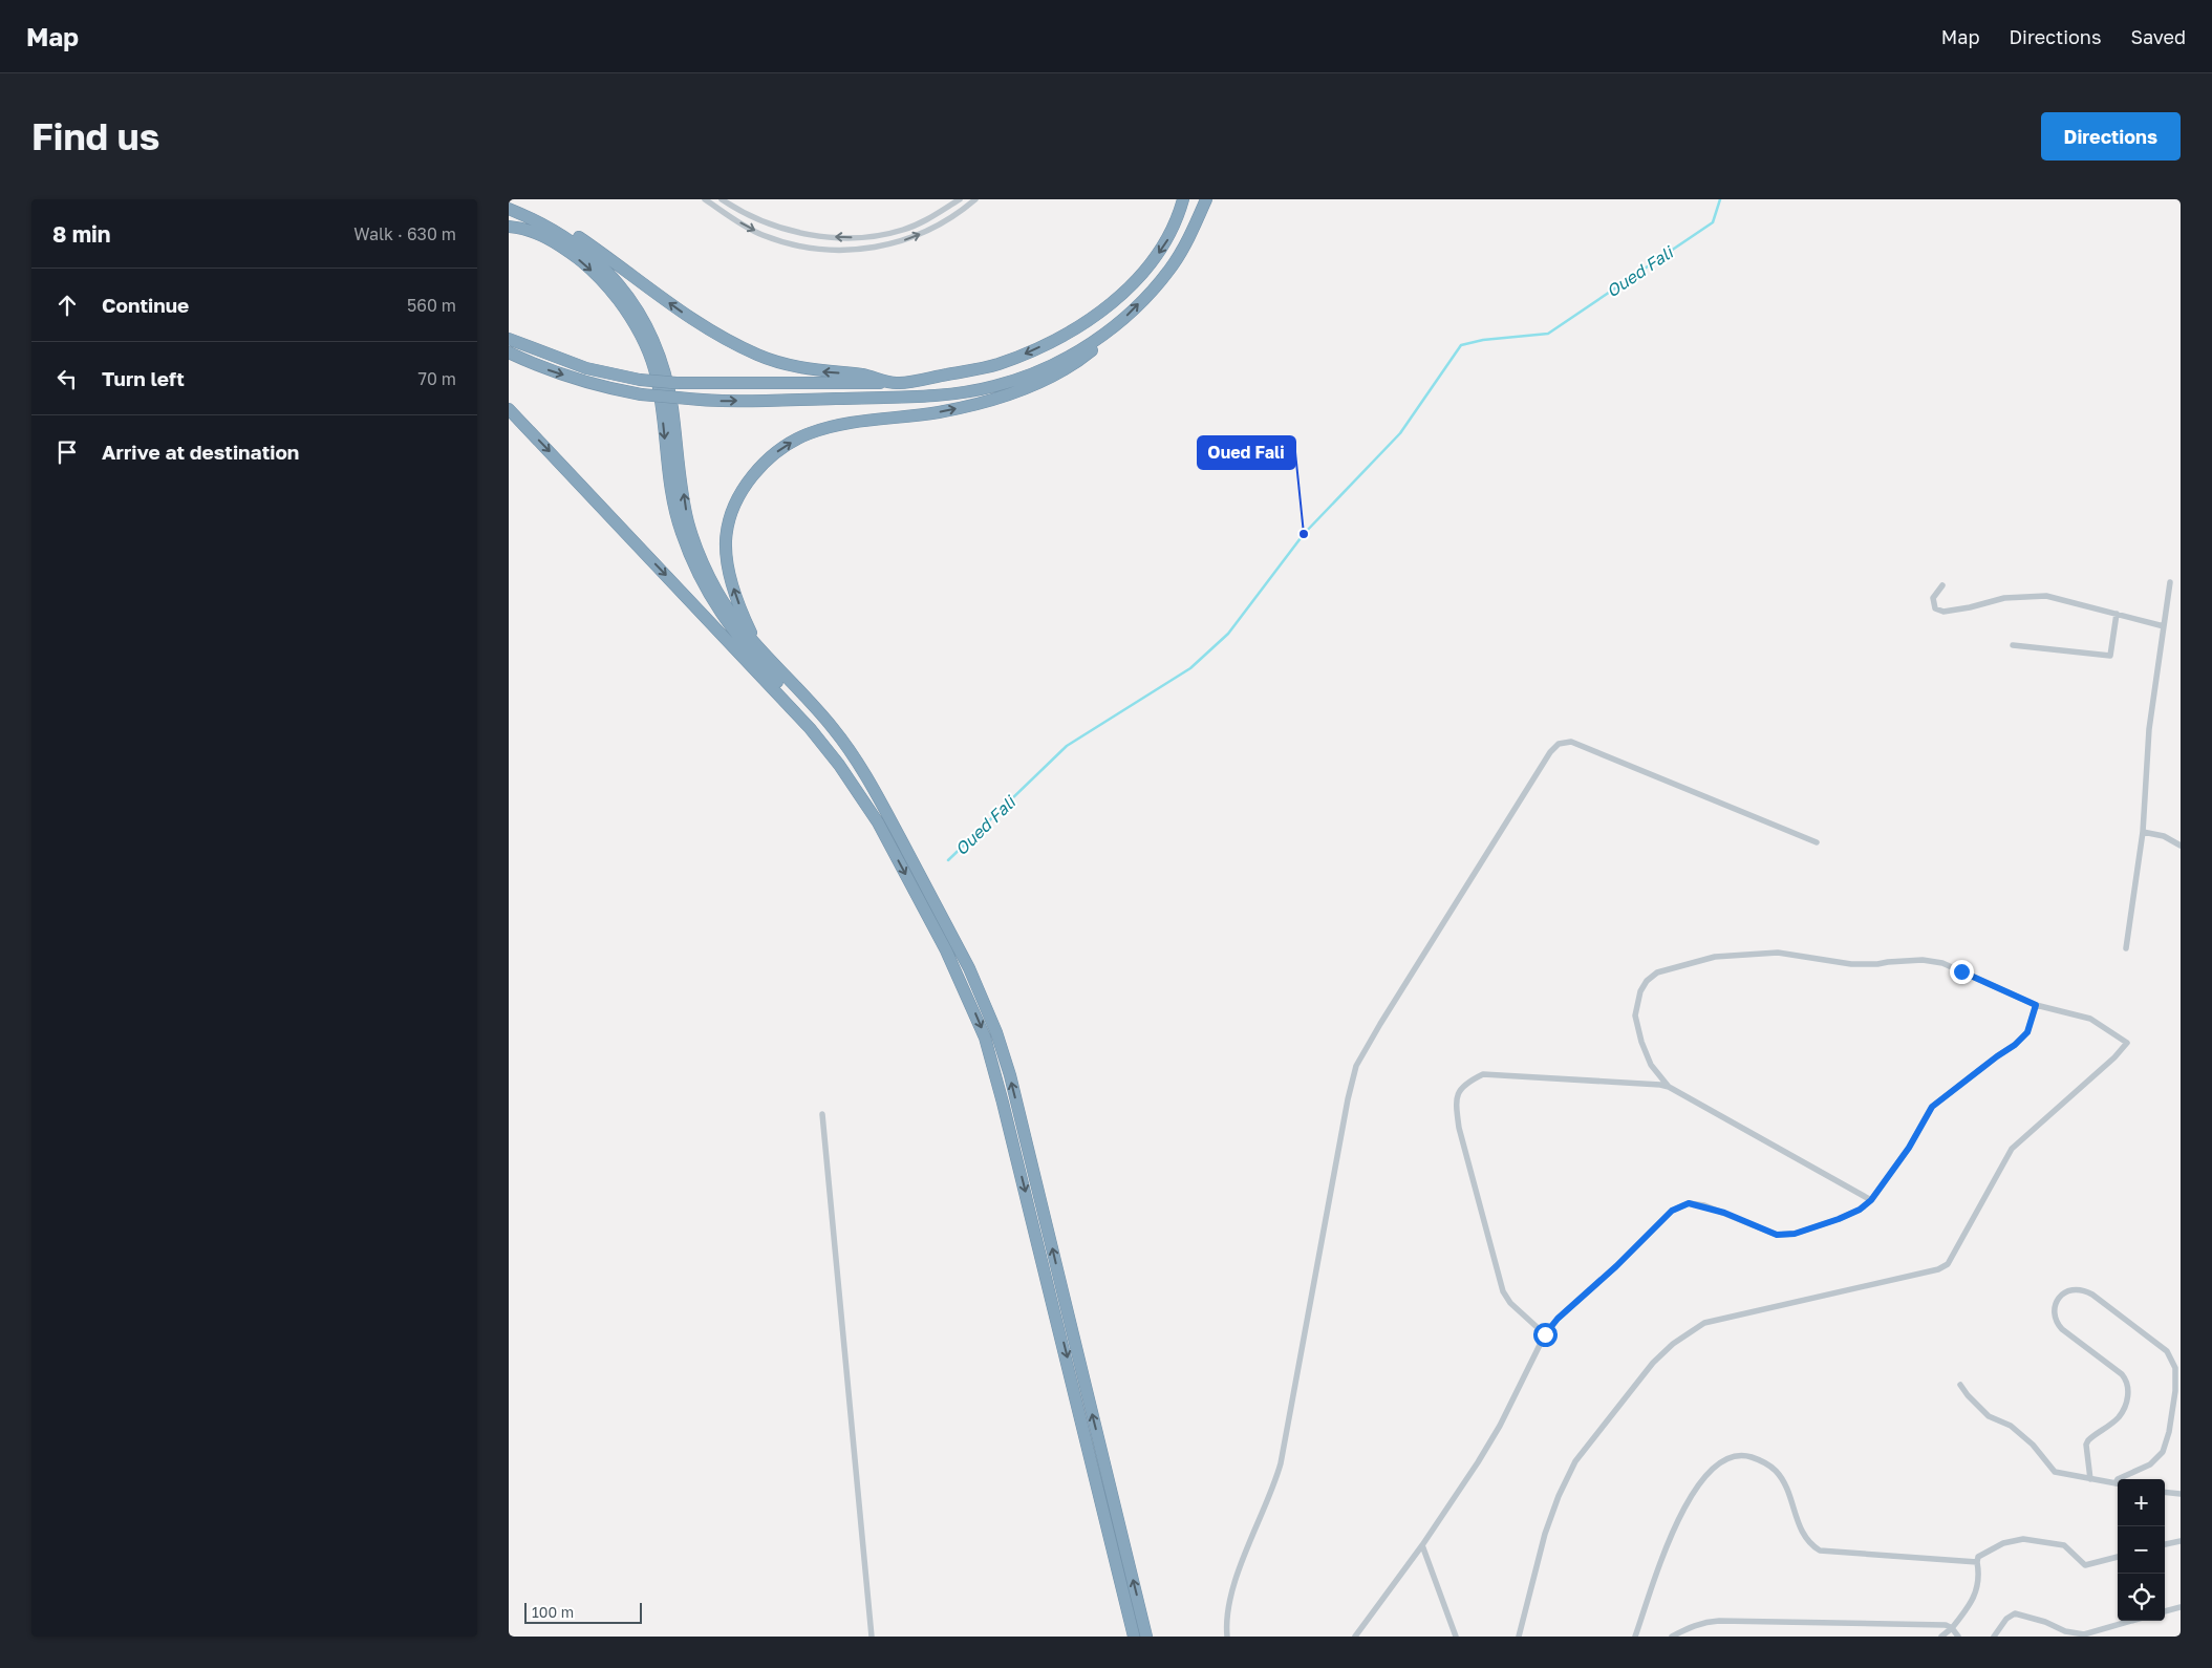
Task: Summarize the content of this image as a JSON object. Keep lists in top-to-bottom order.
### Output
{
  "water": ["Oued Fali"],
  "places": ["Oued Fali"],
  "scale_bar": "100 m",
  "page": {
    "header": "Map",
    "nav": ["Map", "Directions", "Saved"],
    "buttons": "Directions",
    "title": "Find us",
    "heading": ["8 min", "Walk · 630 m"],
    "list": [
      ["Continue", "560 m"],
      ["Turn left", "70 m"],
      "Arrive at destination"
    ],
    "map_buttons": ["+", "−"],
    "scale": "100 m"
  }
}
